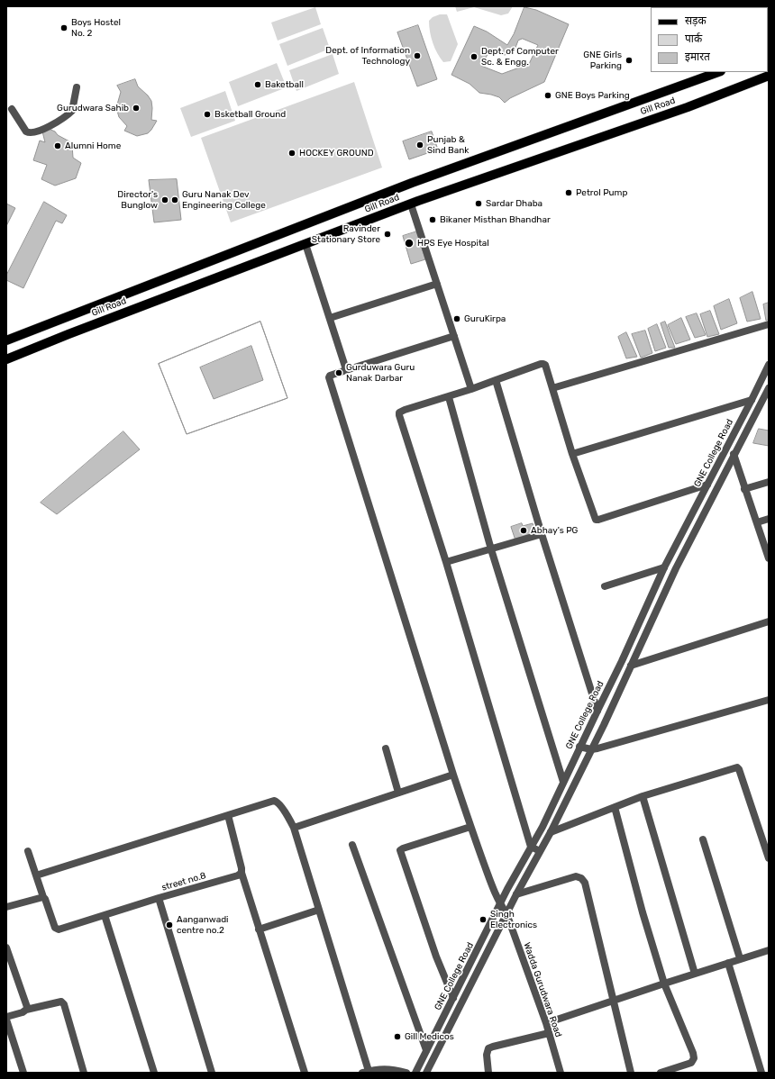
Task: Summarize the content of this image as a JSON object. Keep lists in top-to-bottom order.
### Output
{
  "streets": {
    "main road": ["Gill Road"],
    "street": ["GNE College Road", "street no.8", "Wadda Gurudwara Road"]
  },
  "crossings": [
    ["GNE College Road", "Wadda Gurudwara Road"]
  ],
  "places": [
    "Boys Hostel No. 2",
    "Dept. of Information Technology",
    "Dept. of Computer Sc. & Engg.",
    "GNE Girls Parking",
    "Baketball",
    "GNE Boys Parking",
    "Gurudwara Sahib",
    "Bsketball Ground",
    "Punjab & Sind Bank",
    "Alumni Home",
    "HOCKEY GROUND",
    "Petrol Pump",
    "Director's Bunglow",
    "Guru Nanak Dev Engineering College",
    "Sardar Dhaba",
    "Bikaner Misthan Bhandhar",
    "Ravinder Stationary Store",
    "HPS Eye Hospital",
    "GuruKirpa",
    "Gurduwara Guru Nanak Darbar",
    "Abhay's PG",
    "Singh Electronics",
    "Aanganwadi centre no.2",
    "Gill Medicos"
  ],
  "legend": ["सड़क", "पार्क", "इमारत"]
}
